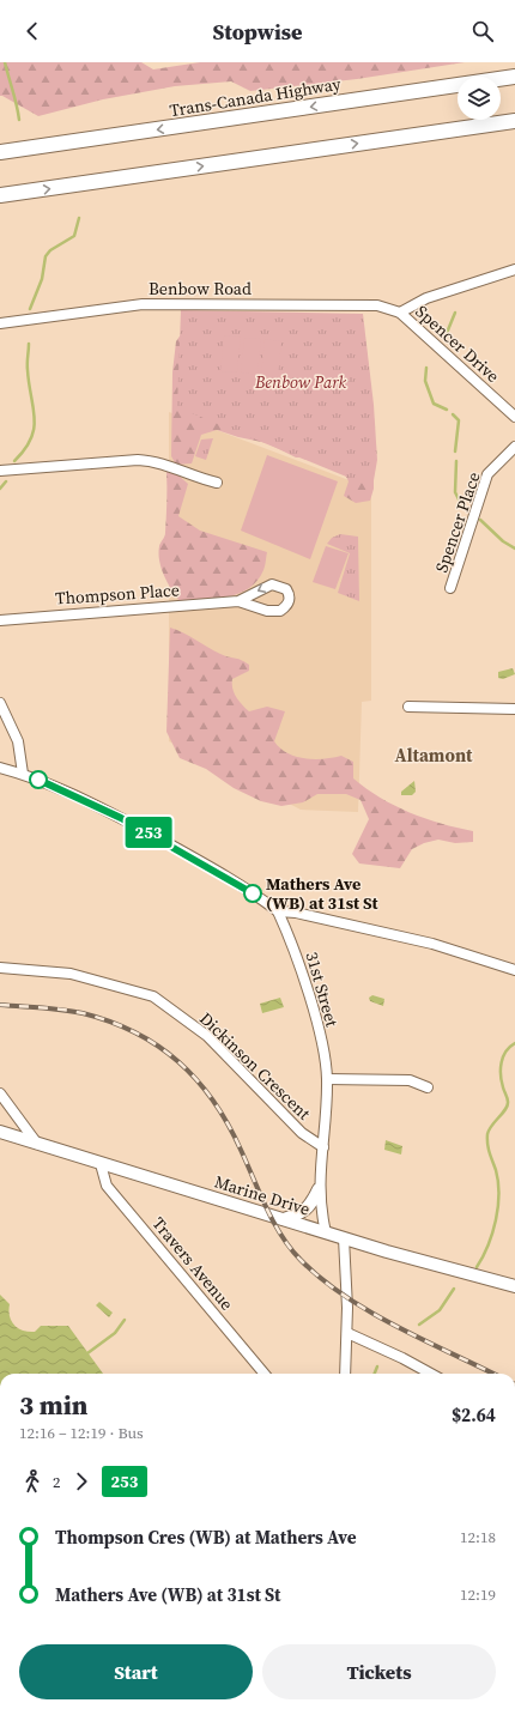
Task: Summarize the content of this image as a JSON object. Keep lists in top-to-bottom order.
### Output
{
  "streets": {
    "highway": ["Trans-Canada Highway"],
    "main road": ["Marine Drive"],
    "street": [
      "Benbow Road",
      "Spencer Drive",
      "Spencer Place",
      "Thompson Place",
      "31st Street",
      "Dickinson Crescent",
      "Travers Avenue"
    ]
  },
  "crossings": [
    ["Benbow Road", "Spencer Drive"],
    ["31st Street", "Dickinson Crescent"],
    ["31st Street", "Marine Drive"],
    ["Marine Drive", "Travers Avenue"]
  ],
  "districts": ["Altamont"],
  "parks": ["Benbow Park"],
  "places": ["Mathers Ave (WB) at 31st St"],
  "lines": ["bus line 253"],
  "page": {
    "header": "Stopwise",
    "on_map": "253",
    "heading": ["3 min", "12:16 – 12:19 · Bus", "$2.64"],
    "legs": ["2", "253"],
    "list": [
      {
        "name": "Thompson Cres (WB) at Mathers Ave",
        "value": "12:18"
      },
      {
        "name": "Mathers Ave (WB) at 31st St",
        "value": "12:19"
      }
    ],
    "buttons": ["Start", "Tickets"]
  }
}
